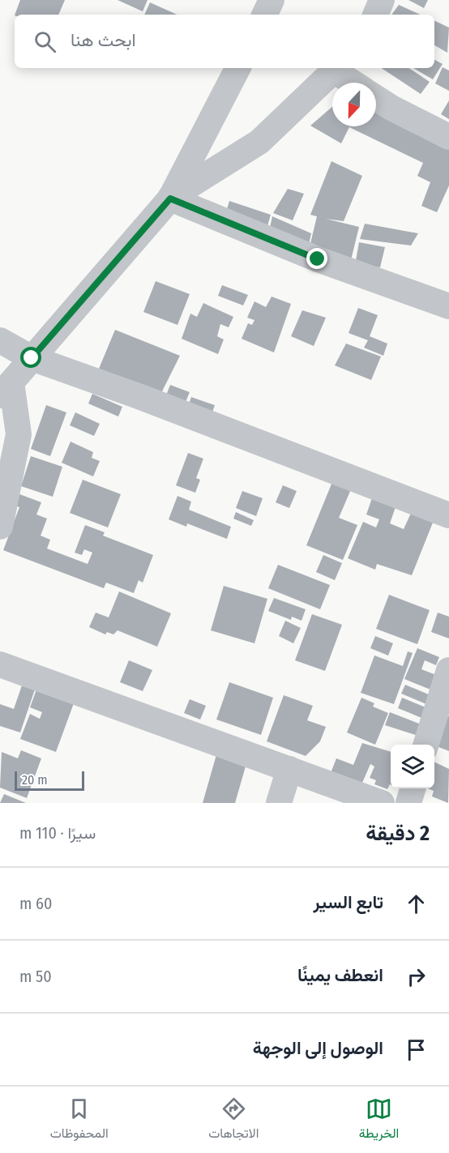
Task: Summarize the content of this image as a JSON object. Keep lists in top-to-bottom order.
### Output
{
  "scale_bar": "20 m",
  "north": "bottom",
  "page": {
    "search": "ابحث هنا",
    "scale": "20 m",
    "heading": ["2 دقيقة", "سيرًا · 110 m"],
    "list": [
      ["تابع السير", "60 m"],
      ["انعطف يمينًا", "50 m"],
      "الوصول إلى الوجهة"
    ],
    "nav": ["الخريطة", "الاتجاهات", "المحفوظات"]
  }
}
